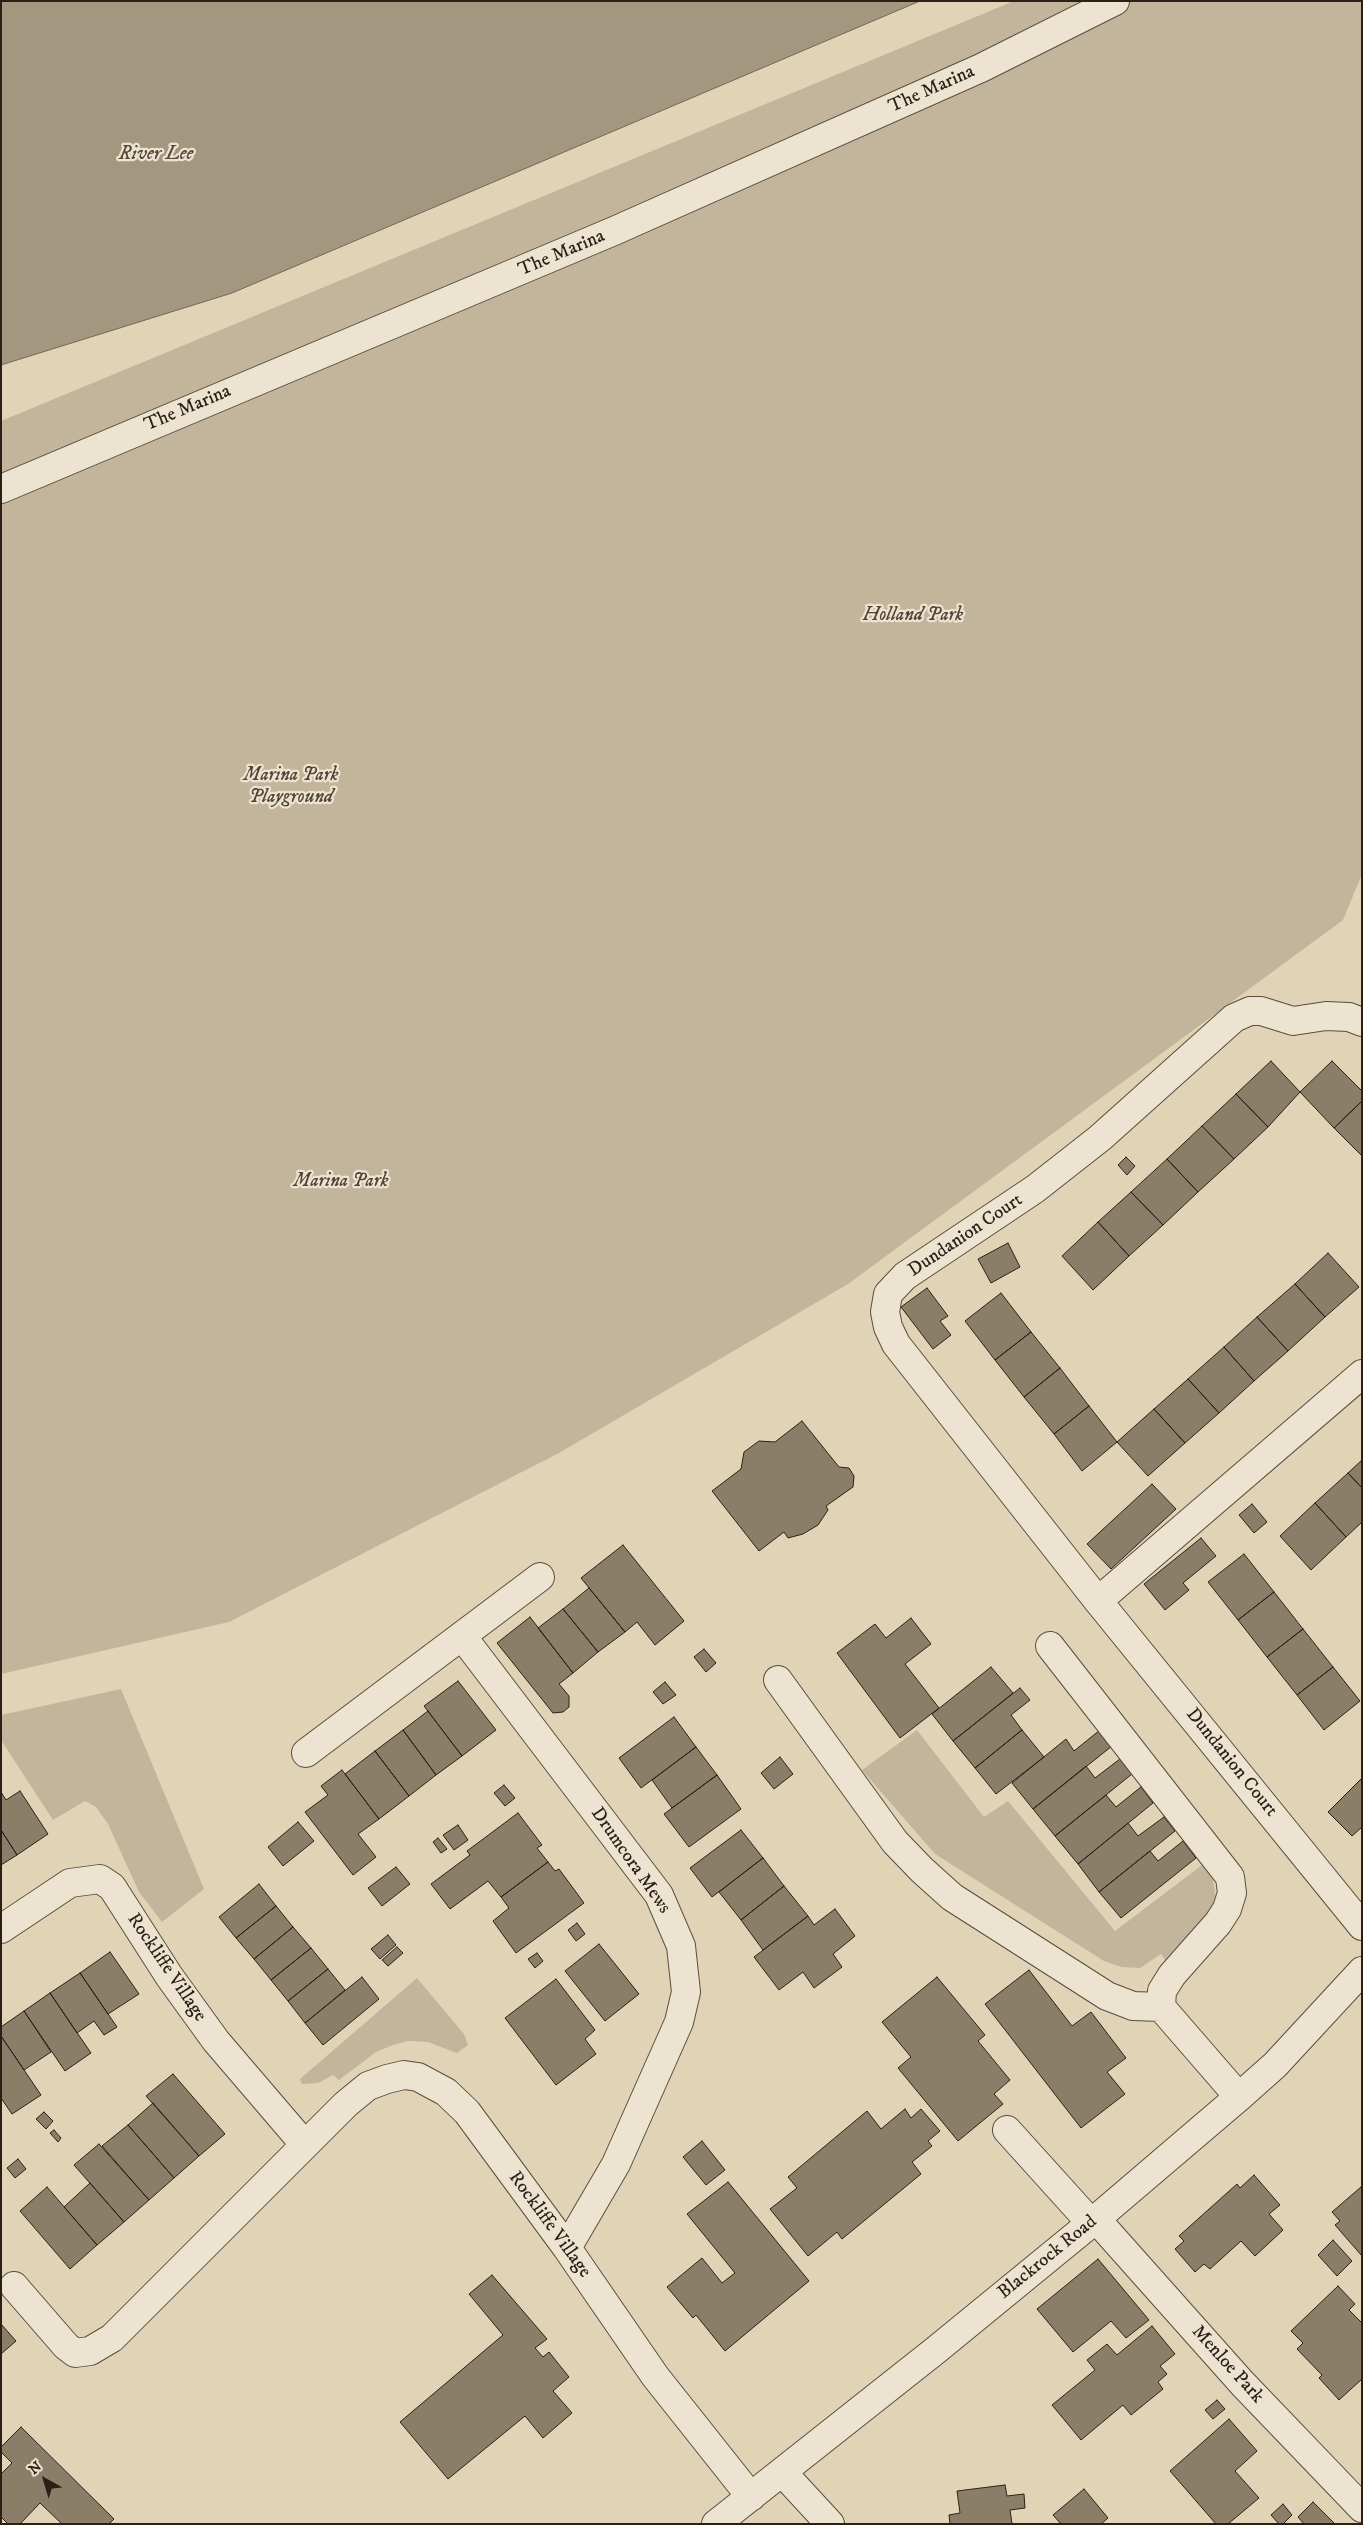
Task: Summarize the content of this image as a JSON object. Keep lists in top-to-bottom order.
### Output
{
  "streets": {
    "street": [
      "The Marina",
      "Dundanion Court",
      "Drumcora Mews",
      "Rockliffe Village",
      "Blackrock Road",
      "Menloe Park"
    ]
  },
  "crossings": [
    ["Drumcora Mews", "Rockliffe Village"],
    ["Rockliffe Village", "Blackrock Road"],
    ["Blackrock Road", "Menloe Park"]
  ],
  "water": ["River Lee"],
  "parks": ["Holland Park", "Marina Park Playground", "Marina Park"],
  "north": "top left"
}
